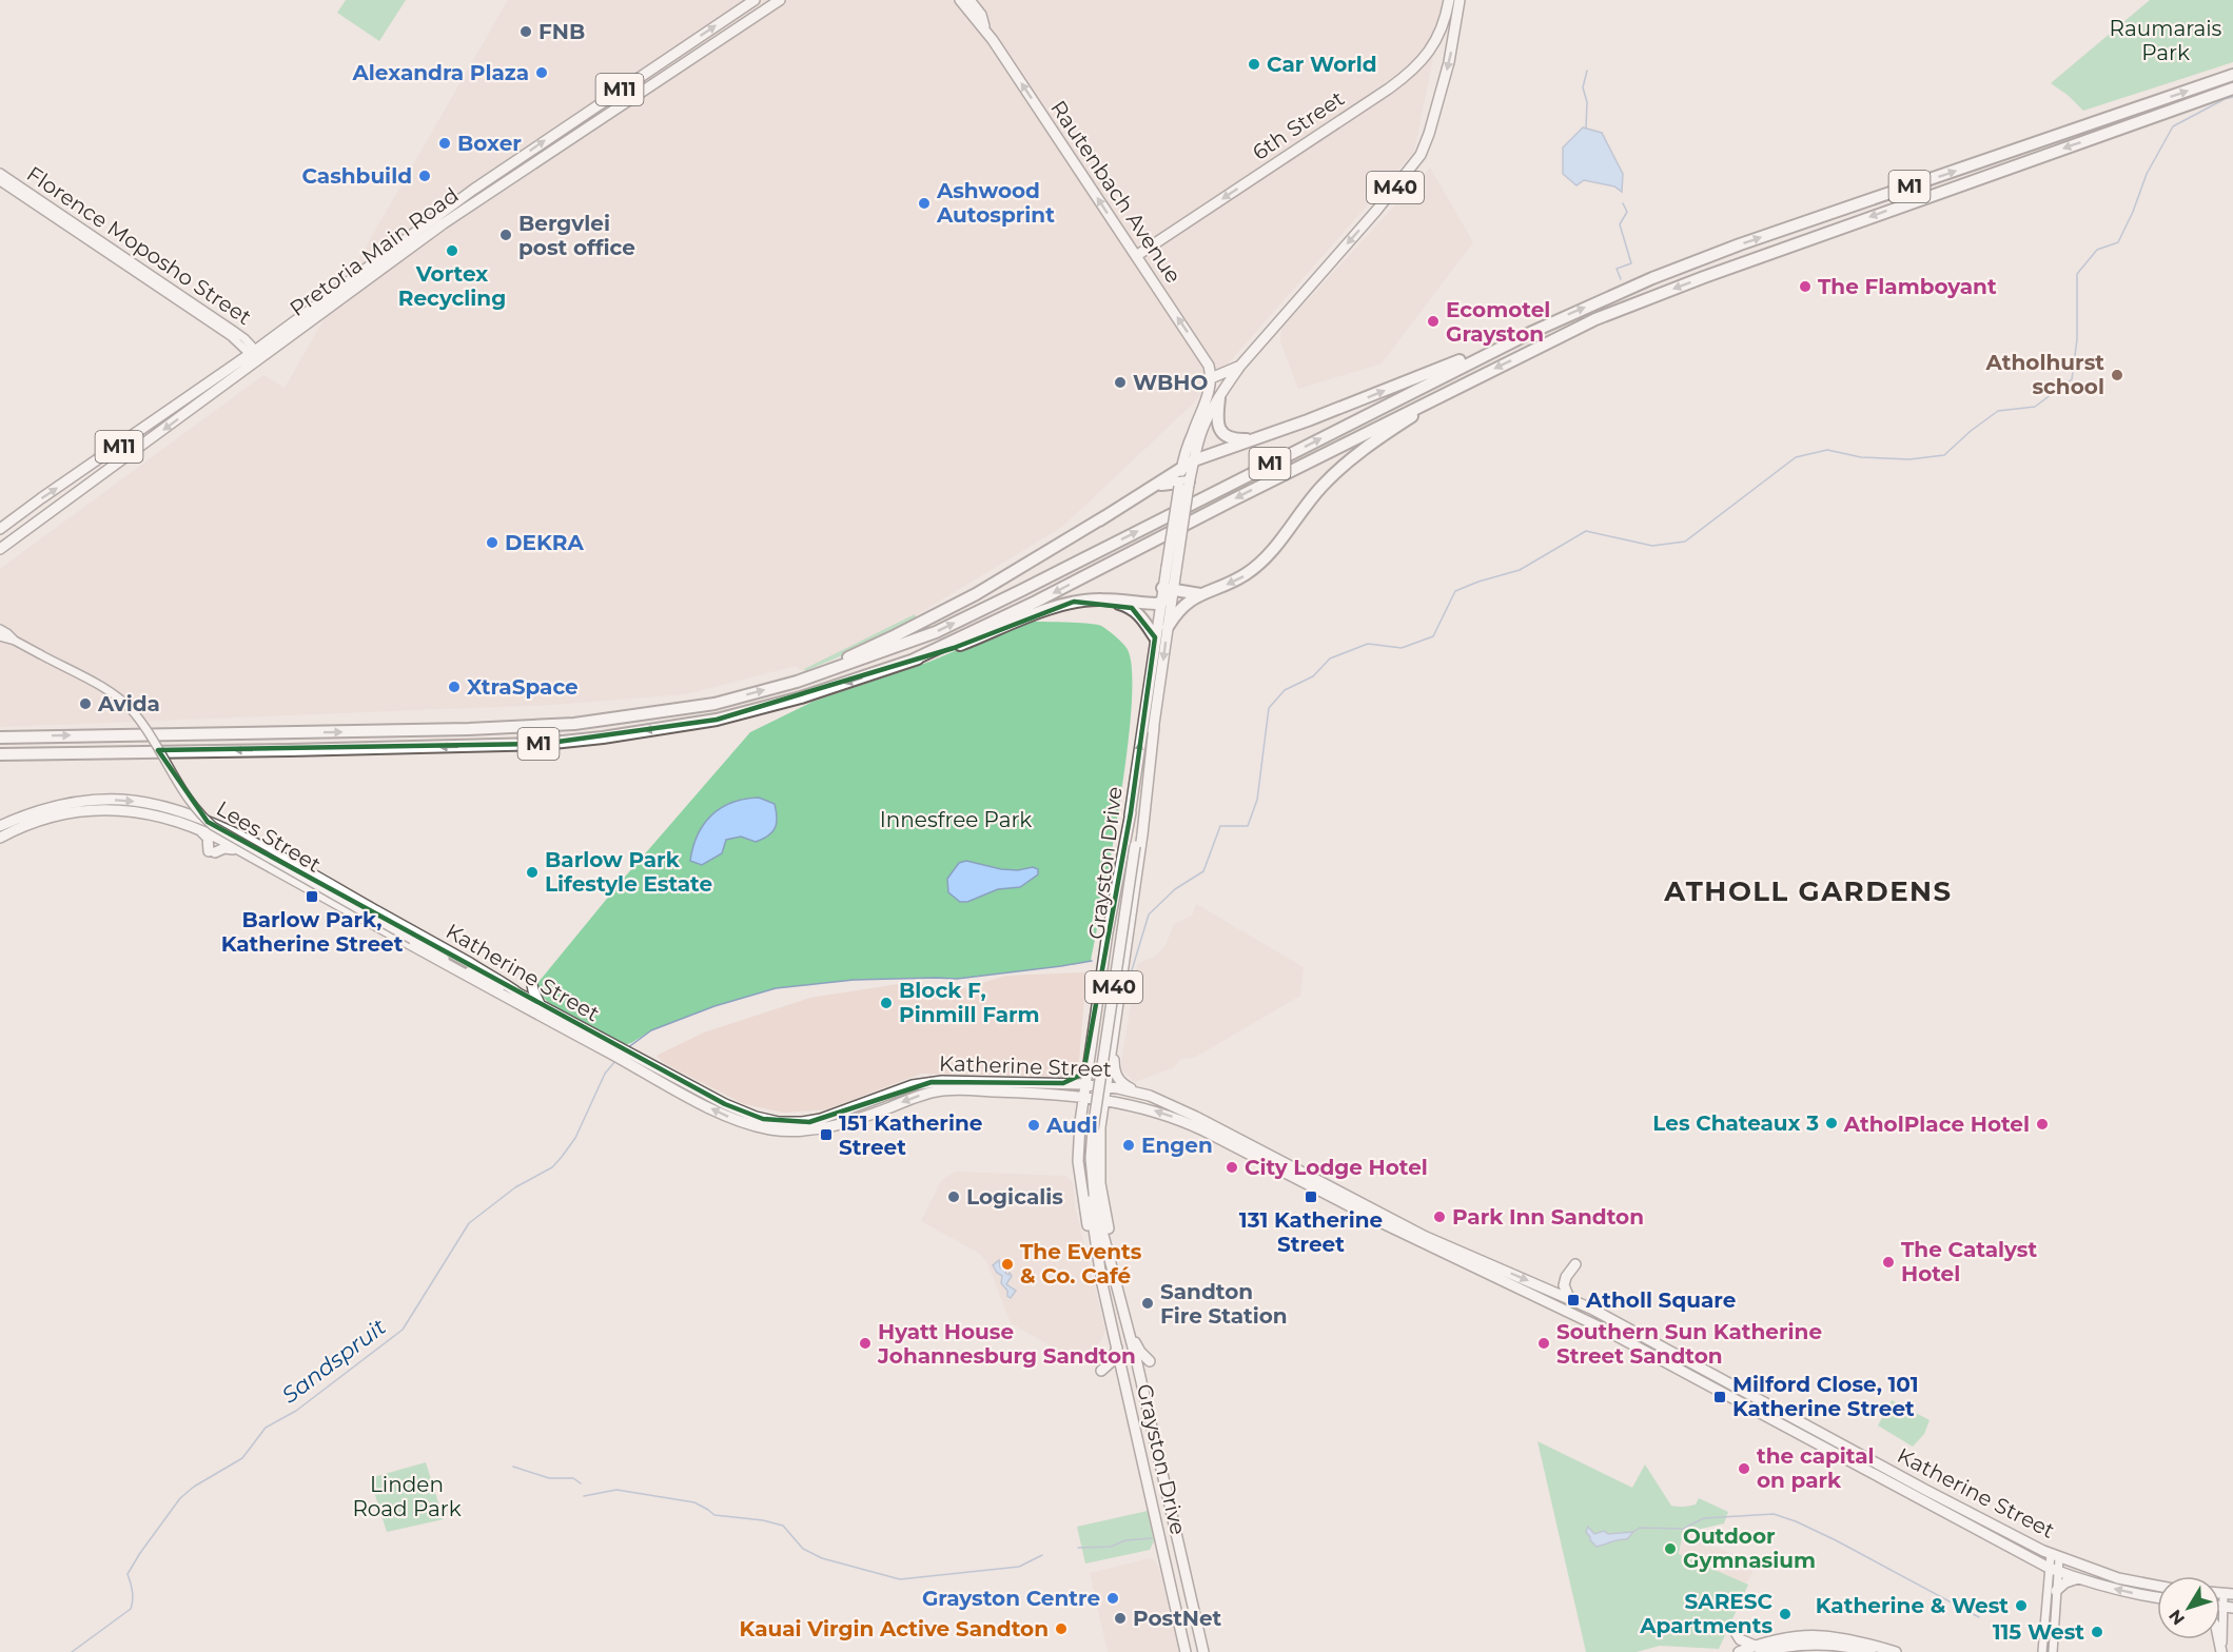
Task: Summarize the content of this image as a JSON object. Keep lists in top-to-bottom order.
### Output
{
  "streets": {
    "highway": ["M1"],
    "main road": [
      "M11",
      "6th Street",
      "M40",
      "Rautenbach Avenue",
      "Pretoria Main Road",
      "Grayston Drive",
      "Katherine Street"
    ],
    "street": ["Florence Moposho Street", "Lees Street"]
  },
  "crossings": [
    ["6th Street", "Rautenbach Avenue"],
    ["M40", "Grayston Drive"],
    ["Rautenbach Avenue", "Grayston Drive"],
    ["Florence Moposho Street", "Pretoria Main Road"],
    ["Lees Street", "Katherine Street"]
  ],
  "one_way": ["Rautenbach Avenue"],
  "districts": ["ATHOLL GARDENS"],
  "water": ["Sandspruit"],
  "parks": ["Raumarais Park", "Innesfree Park", "Linden Road Park"],
  "places": {
    "other": [
      "FNB",
      "Car World",
      "Alexandra Plaza",
      "Boxer",
      "Cashbuild",
      "Ashwood Autosprint",
      "Bergvlei post office",
      "Vortex Recycling",
      "The Flamboyant",
      "Ecomotel Grayston",
      "Atholhurst school",
      "WBHO",
      "DEKRA",
      "XtraSpace",
      "Avida",
      "Barlow Park Lifestyle Estate",
      "Block F, Pinmill Farm",
      "Les Chateaux 3",
      "AtholPlace Hotel",
      "Audi",
      "Engen",
      "City Lodge Hotel",
      "Logicalis",
      "Park Inn Sandton",
      "The Catalyst Hotel",
      "The Events & Co. Café",
      "Sandton Fire Station",
      "Hyatt House Johannesburg Sandton",
      "Southern Sun Katherine Street Sandton",
      "the capital on park",
      "Outdoor Gymnasium",
      "Grayston Centre",
      "Katherine & West",
      "SARESC Apartments",
      "PostNet",
      "Kauai Virgin Active Sandton",
      "115 West"
    ],
    "transit": [
      "Barlow Park, Katherine Street",
      "151 Katherine Street",
      "131 Katherine Street",
      "Atholl Square",
      "Milford Close, 101 Katherine Street"
    ]
  },
  "north": "bottom left"
}
